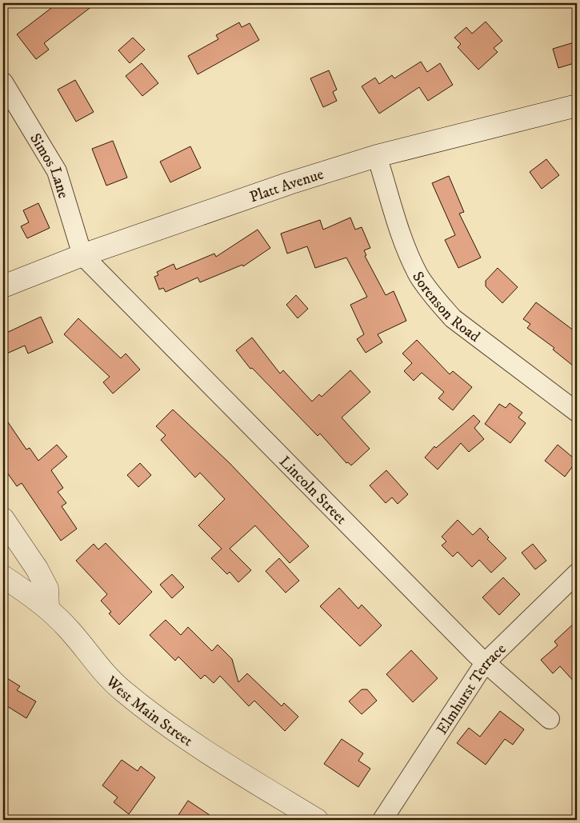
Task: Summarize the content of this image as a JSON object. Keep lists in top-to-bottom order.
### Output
{
  "streets": {
    "main road": ["Platt Avenue", "West Main Street"],
    "street": [
      "Simos Lane",
      "Sorenson Road",
      "Lincoln Street",
      "Elmhurst Terrace"
    ]
  },
  "crossings": [
    ["Simos Lane", "Platt Avenue"],
    ["Simos Lane", "Lincoln Street"],
    ["Platt Avenue", "Sorenson Road"],
    ["Platt Avenue", "Lincoln Street"],
    ["Lincoln Street", "Elmhurst Terrace"]
  ]
}
